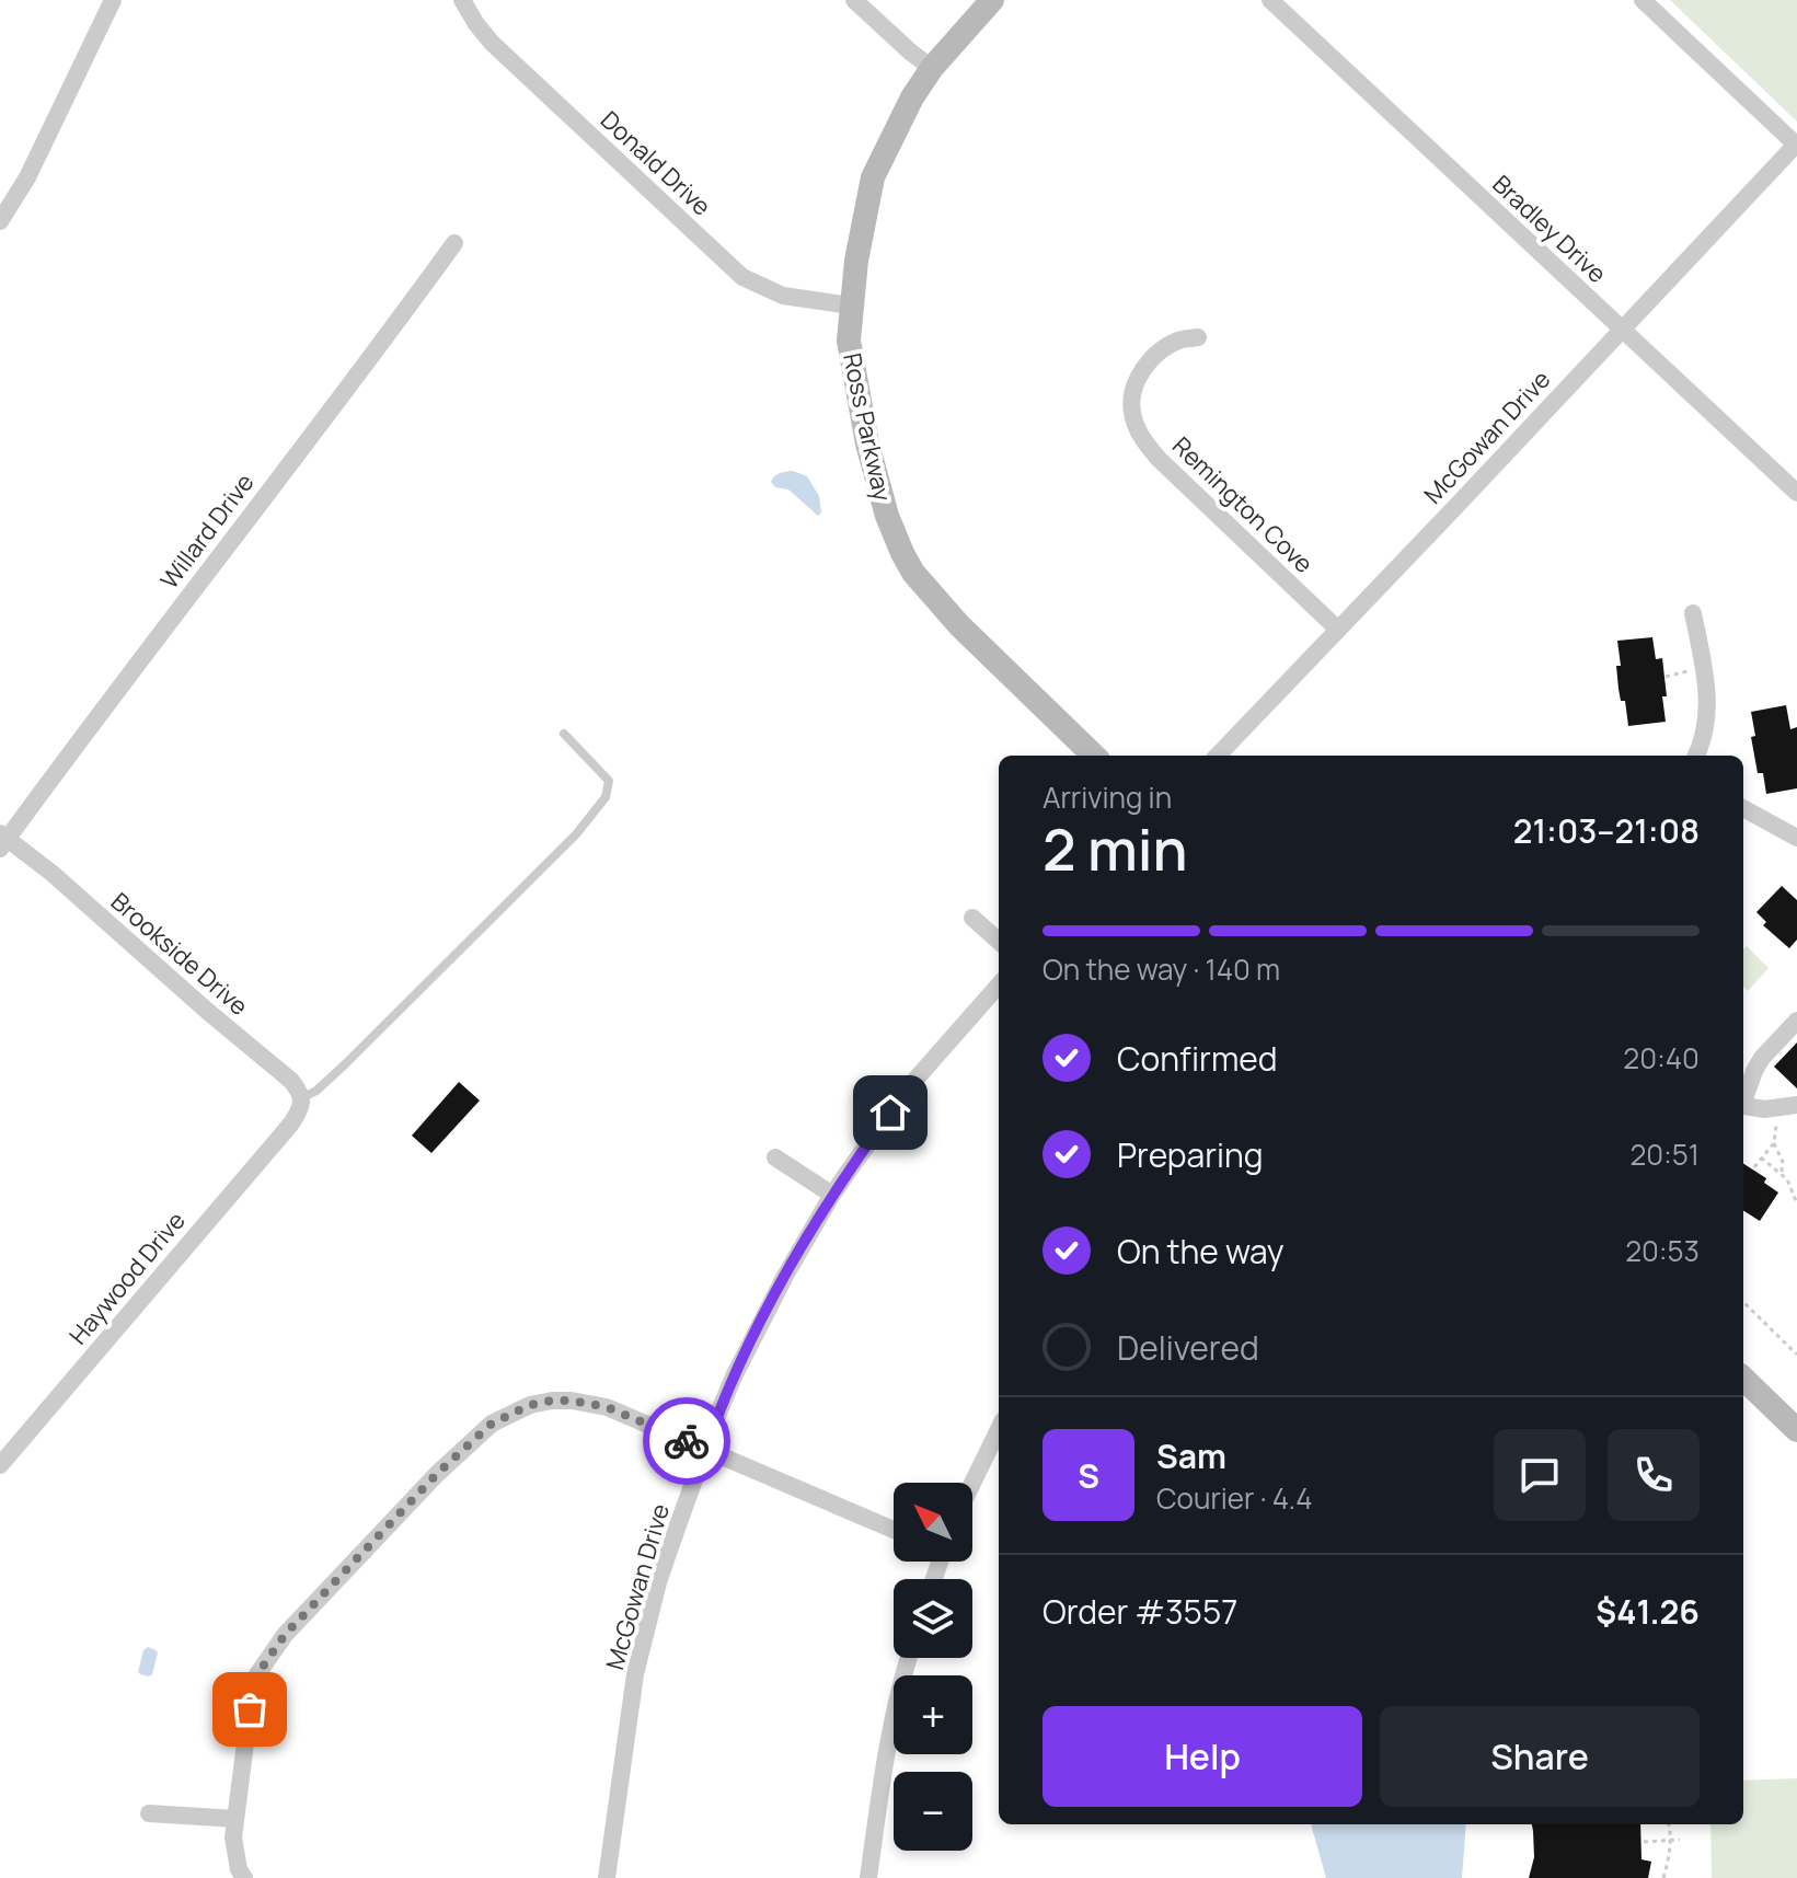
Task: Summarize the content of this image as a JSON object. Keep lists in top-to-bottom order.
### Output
{
  "streets": {
    "street": [
      "Donald Drive",
      "Bradley Drive",
      "Ross Parkway",
      "McGowan Drive",
      "Remington Cove",
      "Willard Drive",
      "Brookside Drive",
      "Haywood Drive"
    ]
  },
  "crossings": [
    ["Donald Drive", "Ross Parkway"],
    ["Bradley Drive", "McGowan Drive"],
    ["McGowan Drive", "Remington Cove"],
    ["Willard Drive", "Brookside Drive"],
    ["Brookside Drive", "Haywood Drive"]
  ],
  "north": "top left",
  "page": {
    "heading": ["2 min", "Arriving in", "21:03–21:08"],
    "panel": [
      "Sam",
      "Courier · 4.4",
      "Order #3557",
      "$41.26"
    ],
    "bar": "On the way · 140 m",
    "list": [
      ["Confirmed", "20:40"],
      ["Preparing", "20:51"],
      ["On the way", "20:53"],
      "Delivered"
    ],
    "round": "S",
    "map_buttons": ["+", "−"],
    "buttons": ["Help", "Share"]
  }
}
